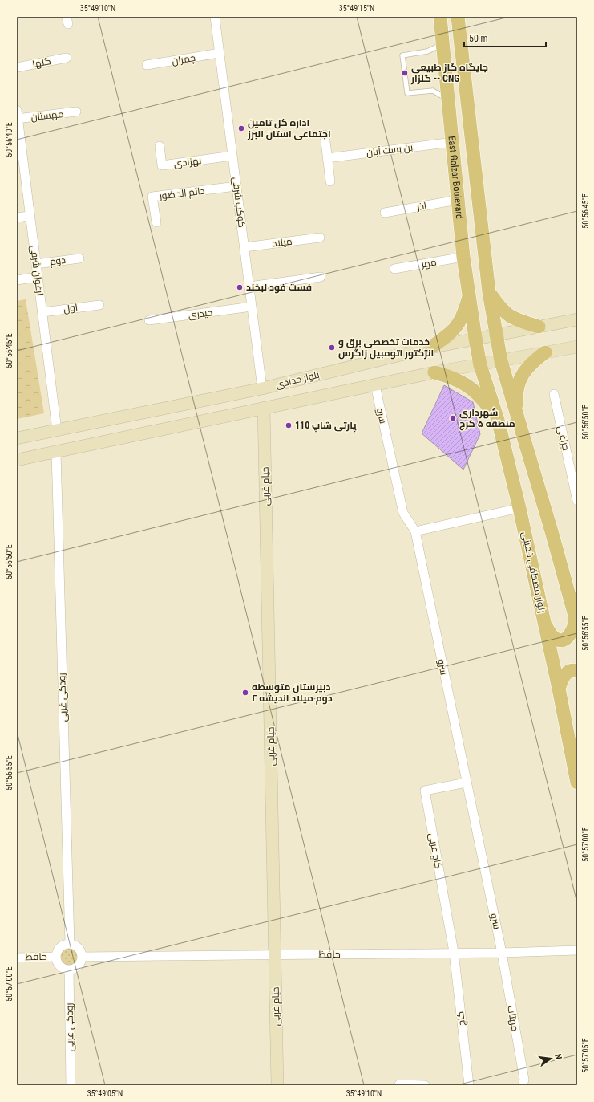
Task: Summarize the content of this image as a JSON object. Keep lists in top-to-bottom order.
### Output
{
  "streets": {
    "main road": [
      "East Golzar Boulevard",
      "بلوار حدادی",
      "خیام غربی",
      "بلوار مصطفی خمینی"
    ],
    "street": [
      "چمران",
      "گلها",
      "مهستان",
      "بن بست آبان",
      "بهزادی",
      "دائم الحضور",
      "کوکب شرقی",
      "آذر",
      "میلاد",
      "دوم",
      "مهر",
      "ارغوان شرقی",
      "اول",
      "حیدری",
      "سرو",
      "چراغی",
      "رودکی غربی",
      "کاج غربی",
      "حافظ",
      "کاج",
      "مهتاب"
    ]
  },
  "crossings": [
    ["چمران", "کوکب شرقی"],
    ["مهستان", "ارغوان شرقی"],
    ["بن بست آبان", "East Golzar Boulevard"],
    ["بهزادی", "کوکب شرقی"],
    ["East Golzar Boulevard", "آذر"],
    ["East Golzar Boulevard", "مهر"],
    ["East Golzar Boulevard", "بلوار حدادی"],
    ["East Golzar Boulevard", "بلوار مصطفی خمینی"],
    ["دائم الحضور", "کوکب شرقی"],
    ["کوکب شرقی", "میلاد"],
    ["کوکب شرقی", "حیدری"],
    ["کوکب شرقی", "بلوار حدادی"],
    ["دوم", "ارغوان شرقی"],
    ["ارغوان شرقی", "اول"],
    ["ارغوان شرقی", "بلوار حدادی"],
    ["بلوار حدادی", "سرو"],
    ["بلوار حدادی", "خیام غربی"],
    ["بلوار حدادی", "بلوار مصطفی خمینی"],
    ["بلوار حدادی", "رودکی غربی"],
    ["سرو", "کاج غربی"],
    ["سرو", "حافظ"],
    ["سرو", "مهتاب"],
    ["خیام غربی", "حافظ"],
    ["رودکی غربی", "حافظ"],
    ["کاج غربی", "حافظ"],
    ["کاج غربی", "کاج"],
    ["حافظ", "کاج"],
    ["حافظ", "مهتاب"]
  ],
  "places": [
    "جایگاه گاز طبیعی گلزار -- CNG",
    "اداره کل تامین اجتماعی استان البرز",
    "فست فود لبخند",
    "خدمات تخصصی برق و انژکتور اتومبیل زاگرس",
    "شهرداری منطقه ۵ کرج",
    "پارتی شاپ 110",
    "دبیرستان متوسطه دوم میلاد اندیشه ۲"
  ],
  "scale_bar": "50 m",
  "north": "right",
  "coordinates": [
    "35°49'10\"N",
    "35°49'15\"N",
    "50°56'40\"E",
    "50°56'45\"E",
    "50°56'50\"E",
    "50°56'55\"E",
    "50°57'00\"E",
    "50°57'05\"E",
    "35°49'05\"N"
  ]
}
